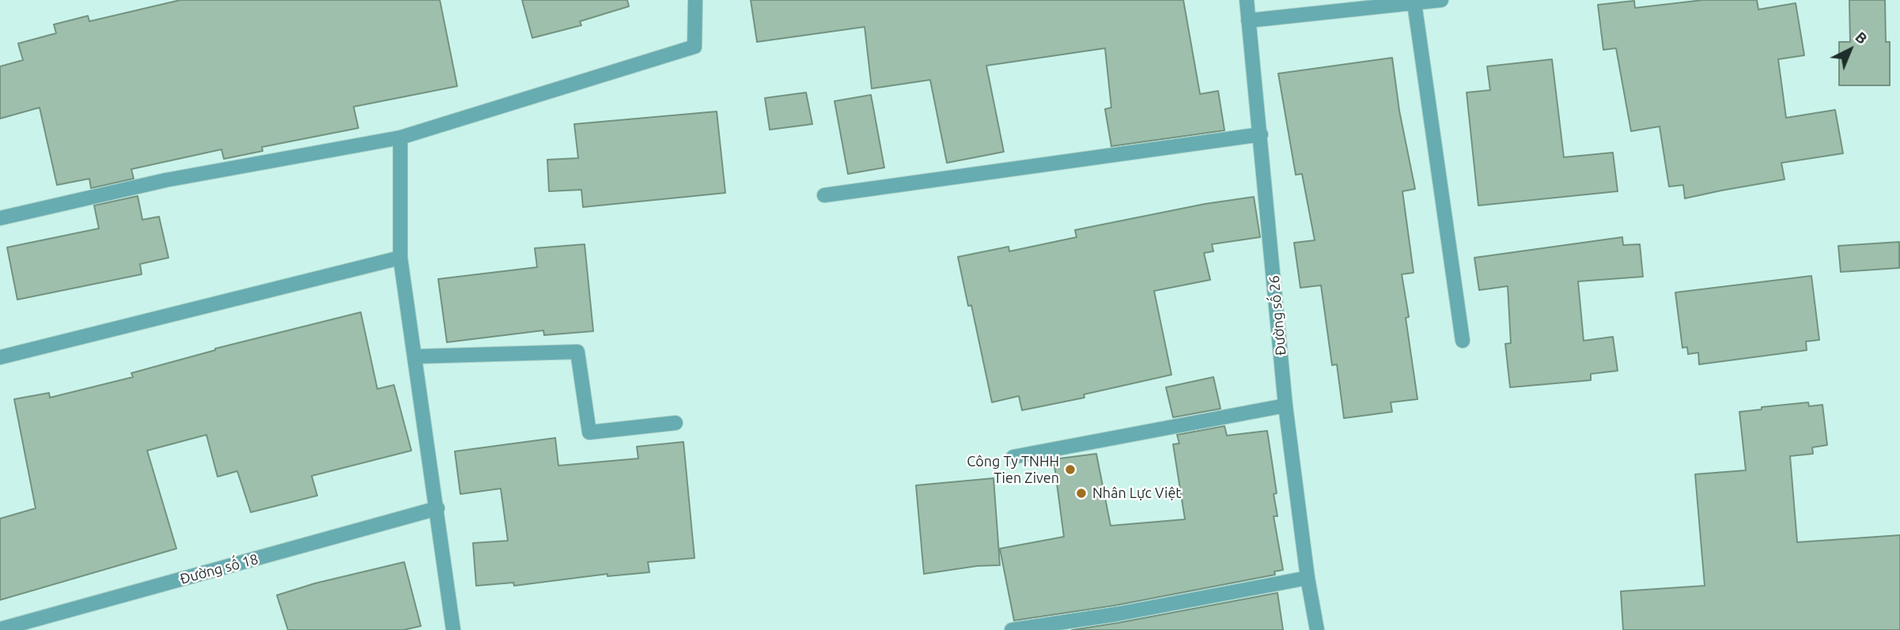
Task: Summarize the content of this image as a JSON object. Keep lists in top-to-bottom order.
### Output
{
  "streets": {
    "street": ["Đường số 26", "Đường số 18"]
  },
  "places": ["Công Ty TNHH Tien Ziven", "Nhân Lực Việt"],
  "north": "top right"
}
